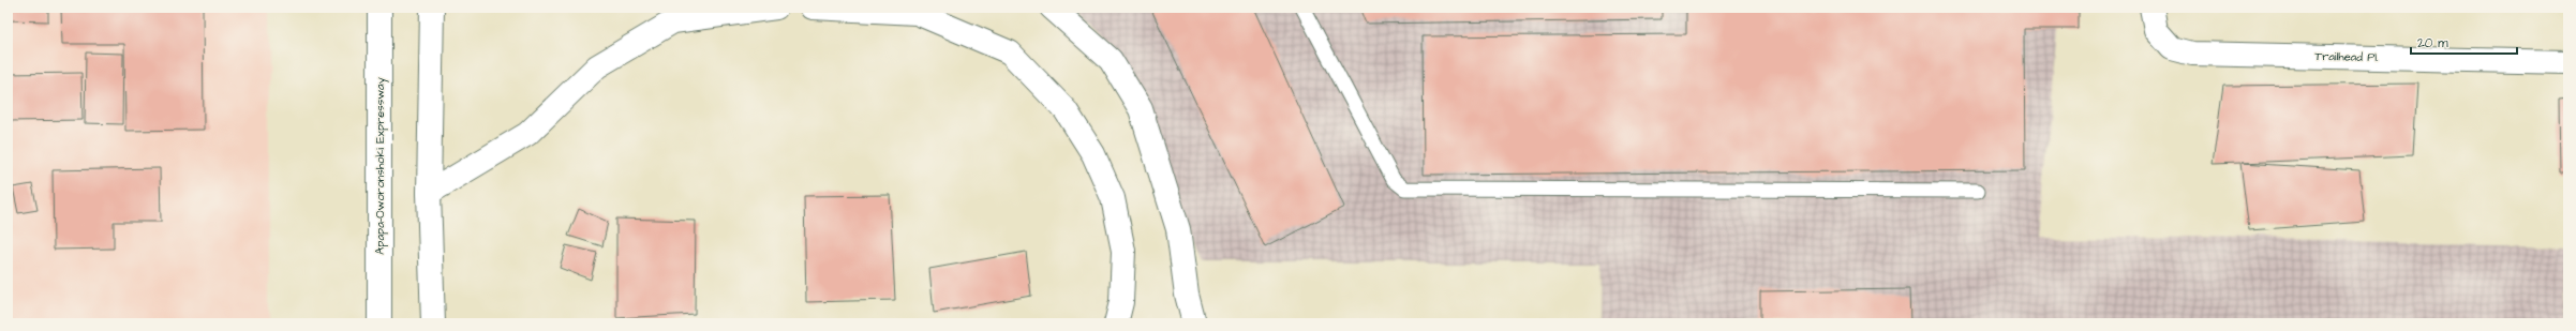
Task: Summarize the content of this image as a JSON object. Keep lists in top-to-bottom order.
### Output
{
  "streets": {
    "main road": ["Trailhead Pl.", "Apapa-Oworonshoki Expressway"]
  },
  "scale_bar": "20 m"
}
